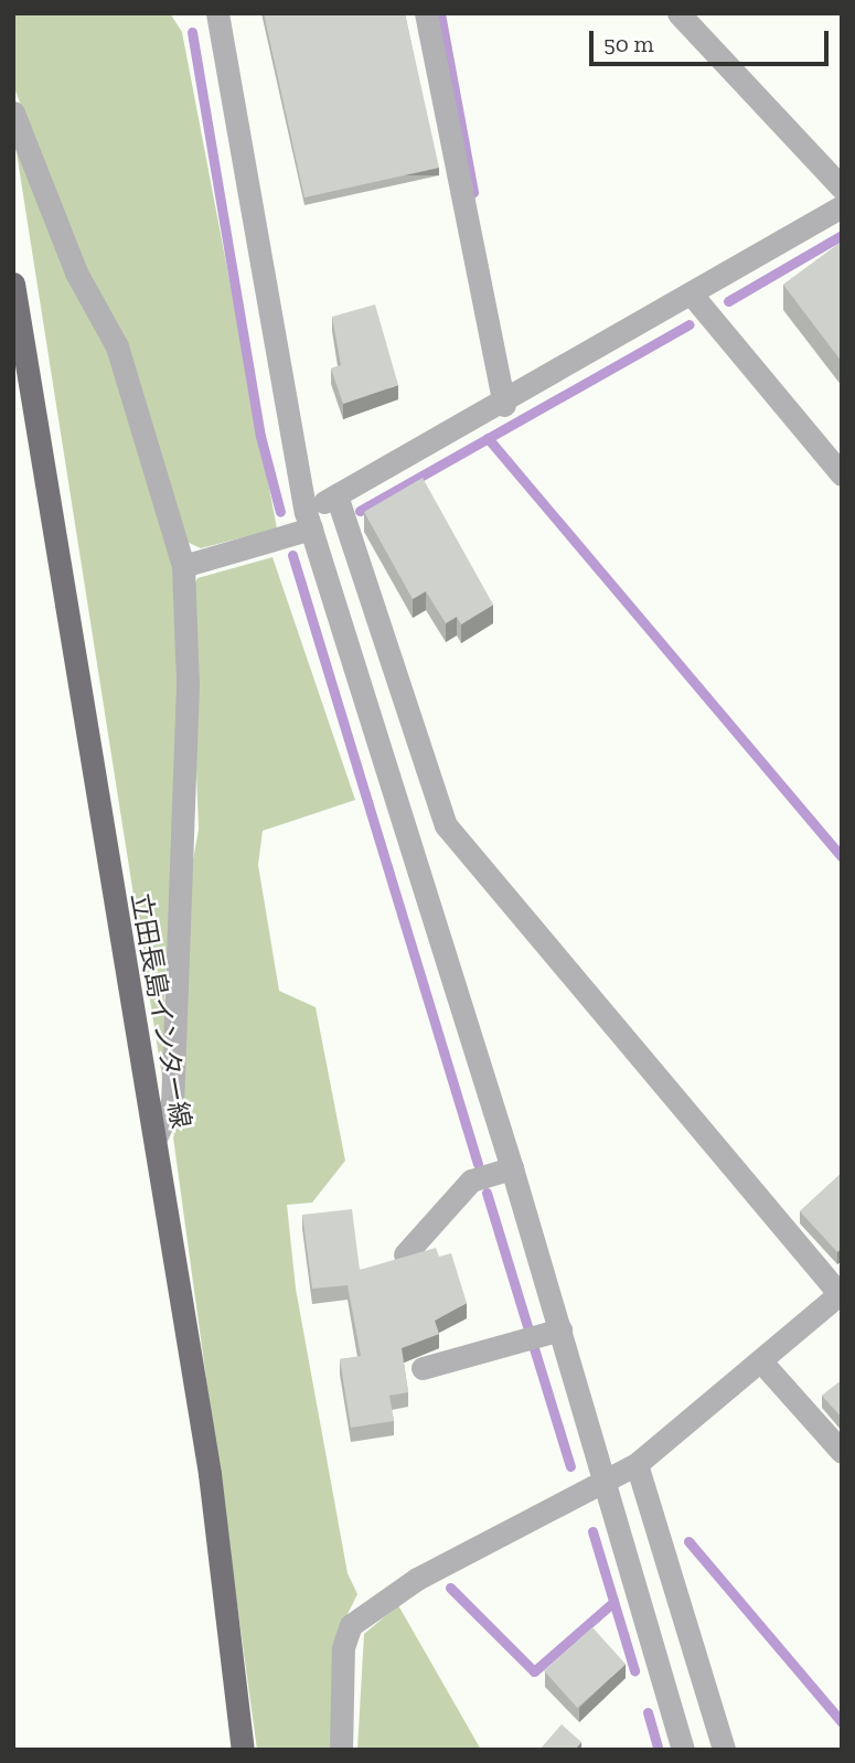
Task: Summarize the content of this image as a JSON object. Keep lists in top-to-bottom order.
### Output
{
  "streets": {
    "main road": ["立田長島インター線"]
  },
  "scale_bar": "50 m"
}
